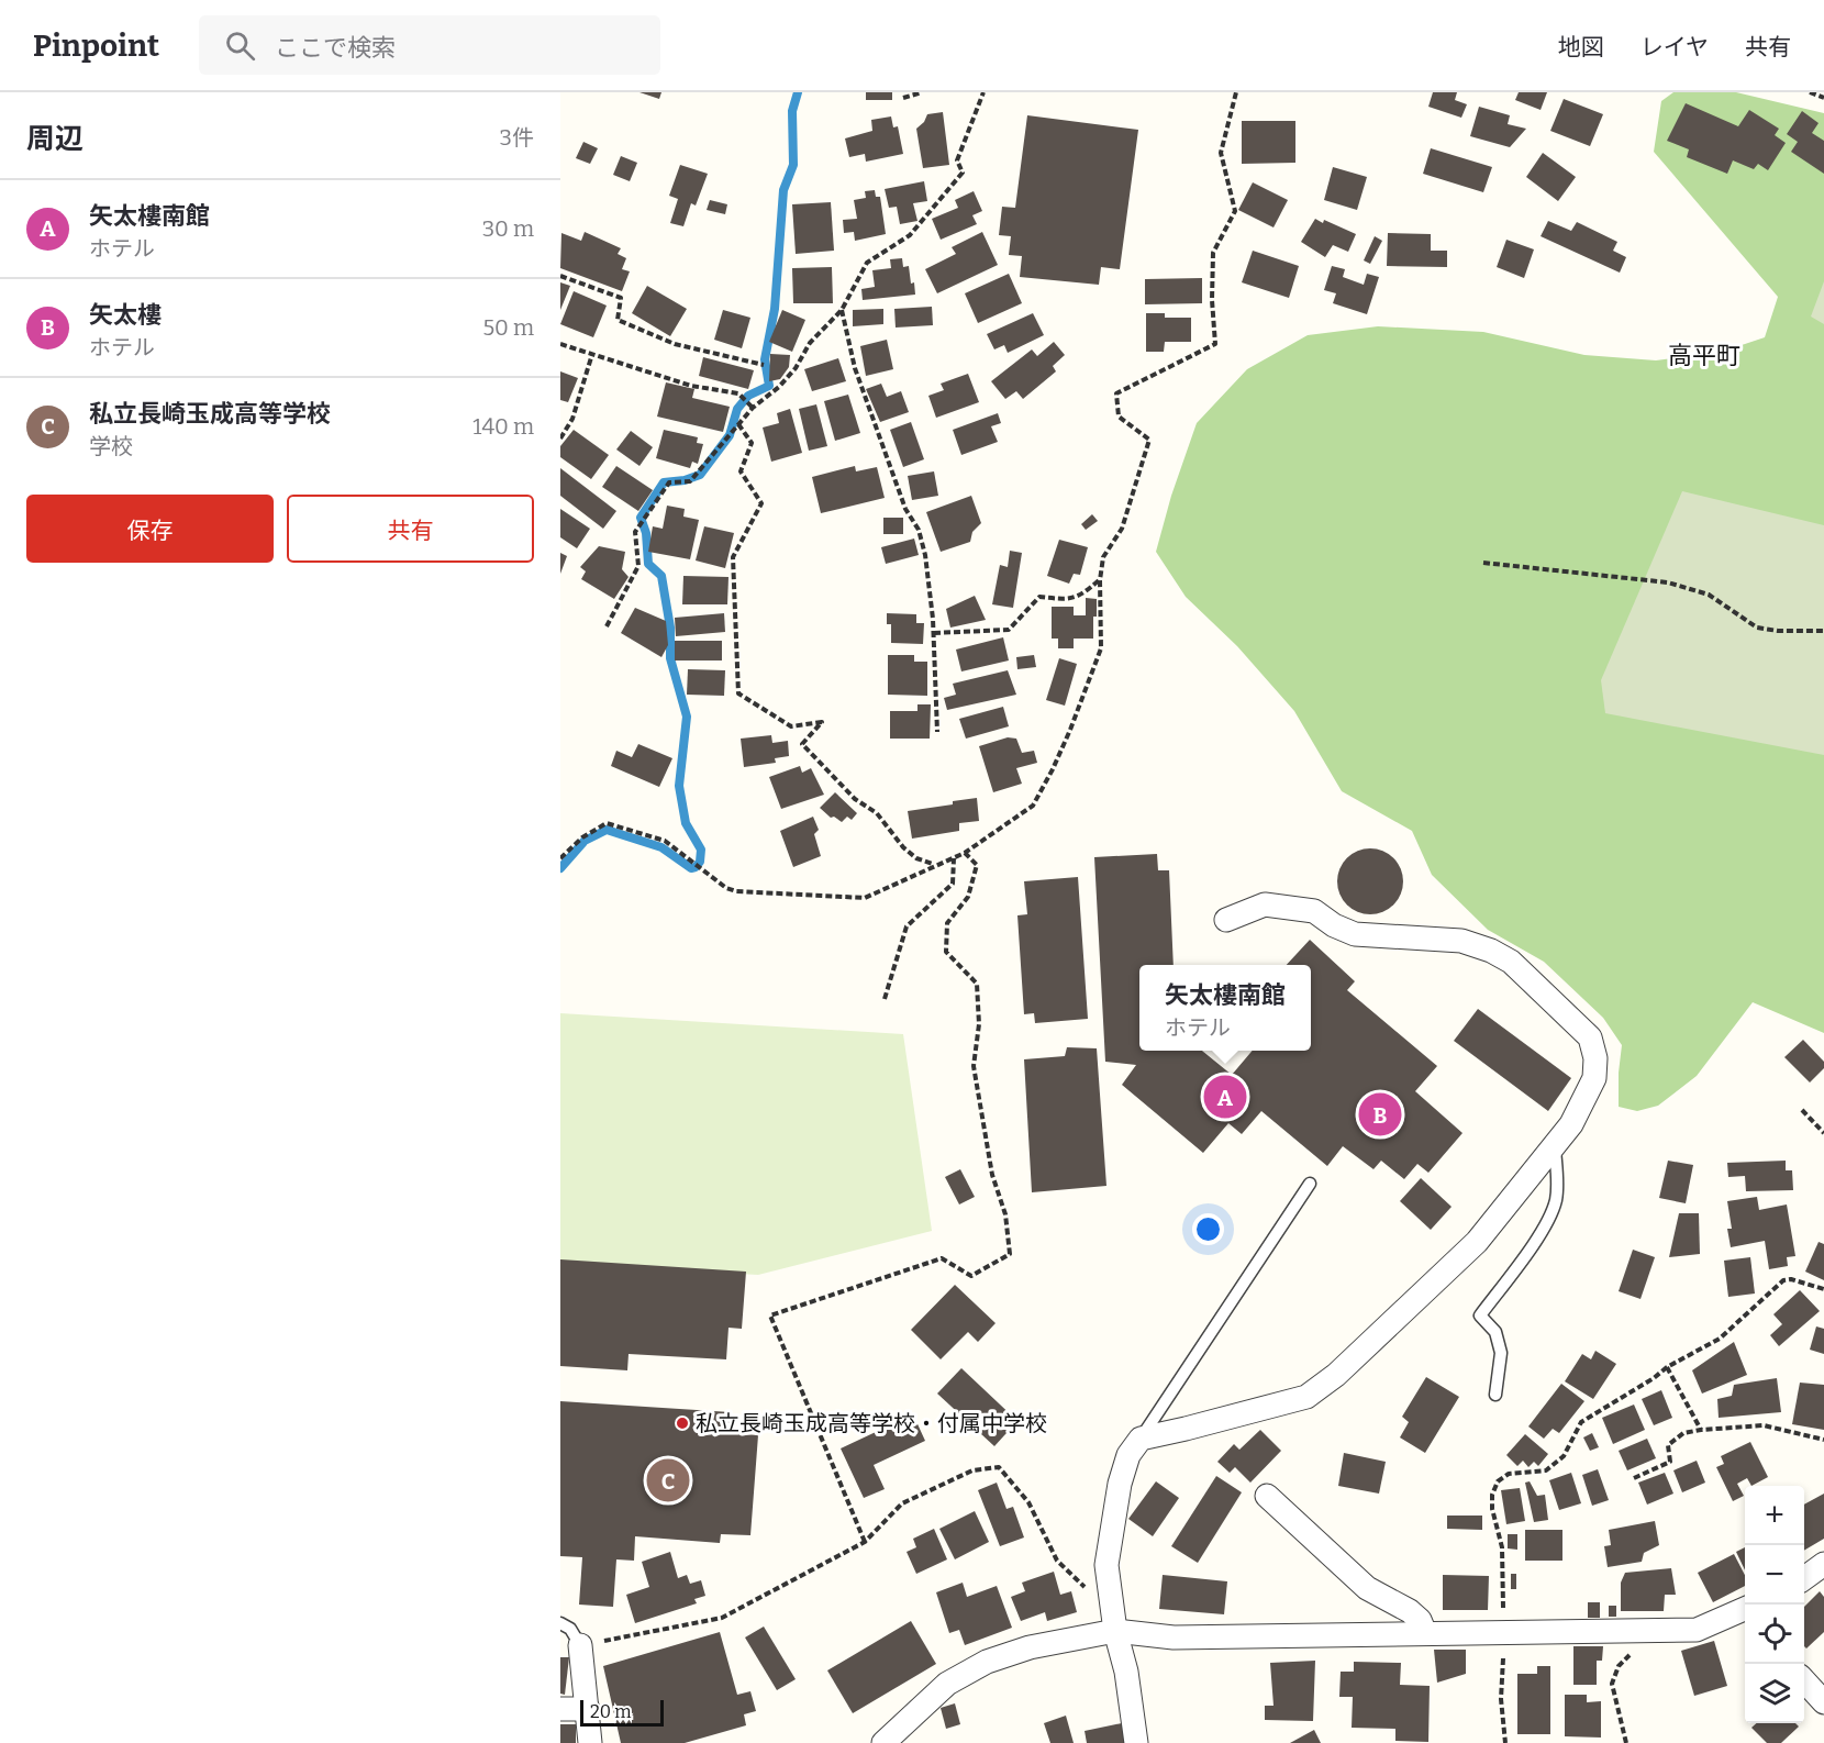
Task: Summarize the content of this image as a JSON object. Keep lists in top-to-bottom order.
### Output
{
  "districts": ["高平町"],
  "places": ["私立長崎玉成高等学校・付属中学校"],
  "scale_bar": "20 m",
  "page": {
    "header": "Pinpoint",
    "search": "ここで検索",
    "nav": ["地図", "レイヤ", "共有"],
    "heading": ["周辺", "3件"],
    "list": [
      {
        "mark": "A",
        "name": "矢太樓南館",
        "note": "ホテル",
        "value": "30 m"
      },
      {
        "mark": "B",
        "name": "矢太樓",
        "note": "ホテル",
        "value": "50 m"
      },
      {
        "mark": "C",
        "name": "私立長崎玉成高等学校",
        "note": "学校",
        "value": "140 m"
      }
    ],
    "buttons": ["保存", "共有"],
    "popup": ["矢太樓南館", "ホテル"],
    "pins": ["A", "B", "C"],
    "map_buttons": ["+", "−"],
    "scale": "20 m"
  }
}
